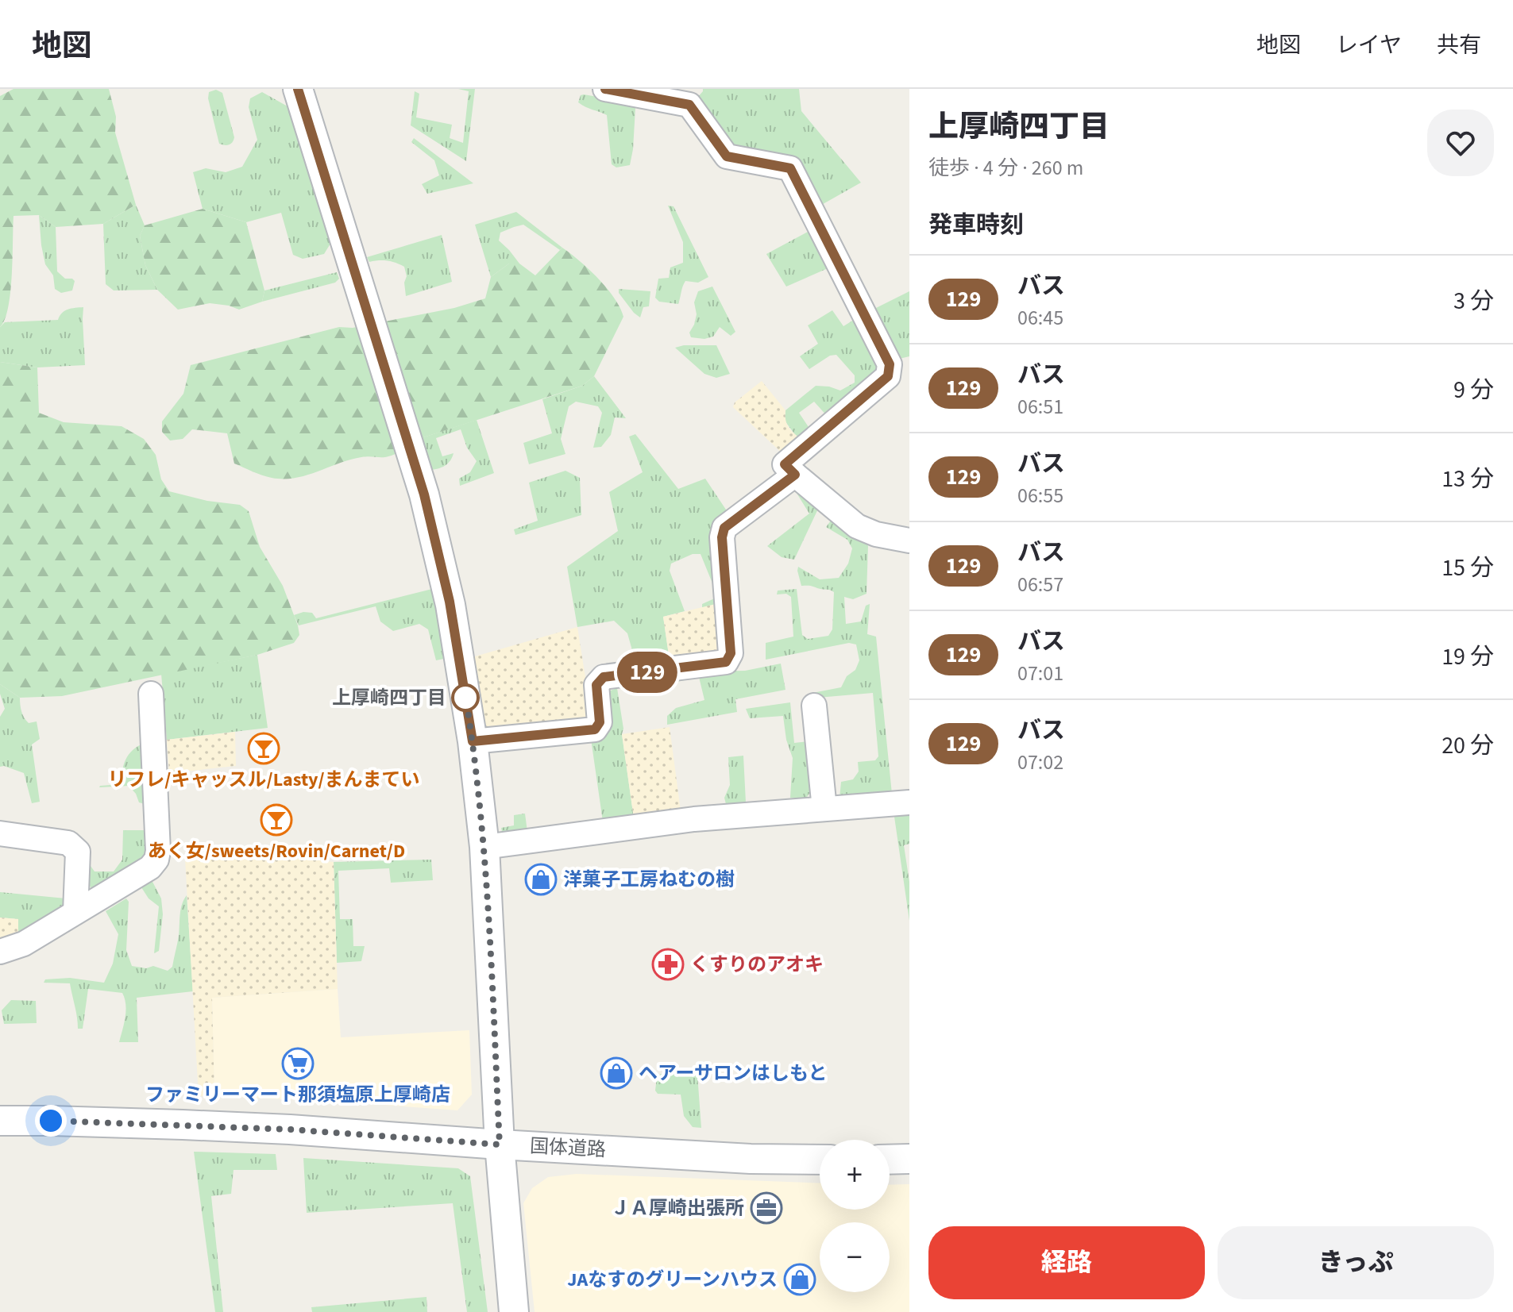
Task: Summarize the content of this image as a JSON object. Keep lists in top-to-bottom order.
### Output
{
  "streets": {
    "street": ["国体道路"]
  },
  "places": {
    "other": ["上厚崎四丁目"],
    "bar": ["リフレ/キャッスル/Lasty/まんまてい", "あく女/sweets/Rovin/Carnet/D"],
    "shop": ["洋菓子工房ねむの樹", "ヘアーサロンはしもと", "JAなすのグリーンハウス"],
    "pharmacy": ["くすりのアオキ"],
    "supermarket": ["ファミリーマート那須塩原上厚崎店"],
    "office": ["ＪＡ厚崎出張所"]
  },
  "lines": ["bus line 129"],
  "page": {
    "header": "地図",
    "nav": ["地図", "レイヤ", "共有"],
    "on_map": "129",
    "heading": [
      ["上厚崎四丁目", "徒歩 · 4 分 · 260 m"],
      "発車時刻"
    ],
    "list": [
      {
        "mark": "129",
        "name": "バス",
        "note": "06:45",
        "value": "3 分"
      },
      {
        "mark": "129",
        "name": "バス",
        "note": "06:51",
        "value": "9 分"
      },
      {
        "mark": "129",
        "name": "バス",
        "note": "06:55",
        "value": "13 分"
      },
      {
        "mark": "129",
        "name": "バス",
        "note": "06:57",
        "value": "15 分"
      },
      {
        "mark": "129",
        "name": "バス",
        "note": "07:01",
        "value": "19 分"
      },
      {
        "mark": "129",
        "name": "バス",
        "note": "07:02",
        "value": "20 分"
      }
    ],
    "map_buttons": ["+", "−"],
    "buttons": ["経路", "きっぷ"]
  }
}
